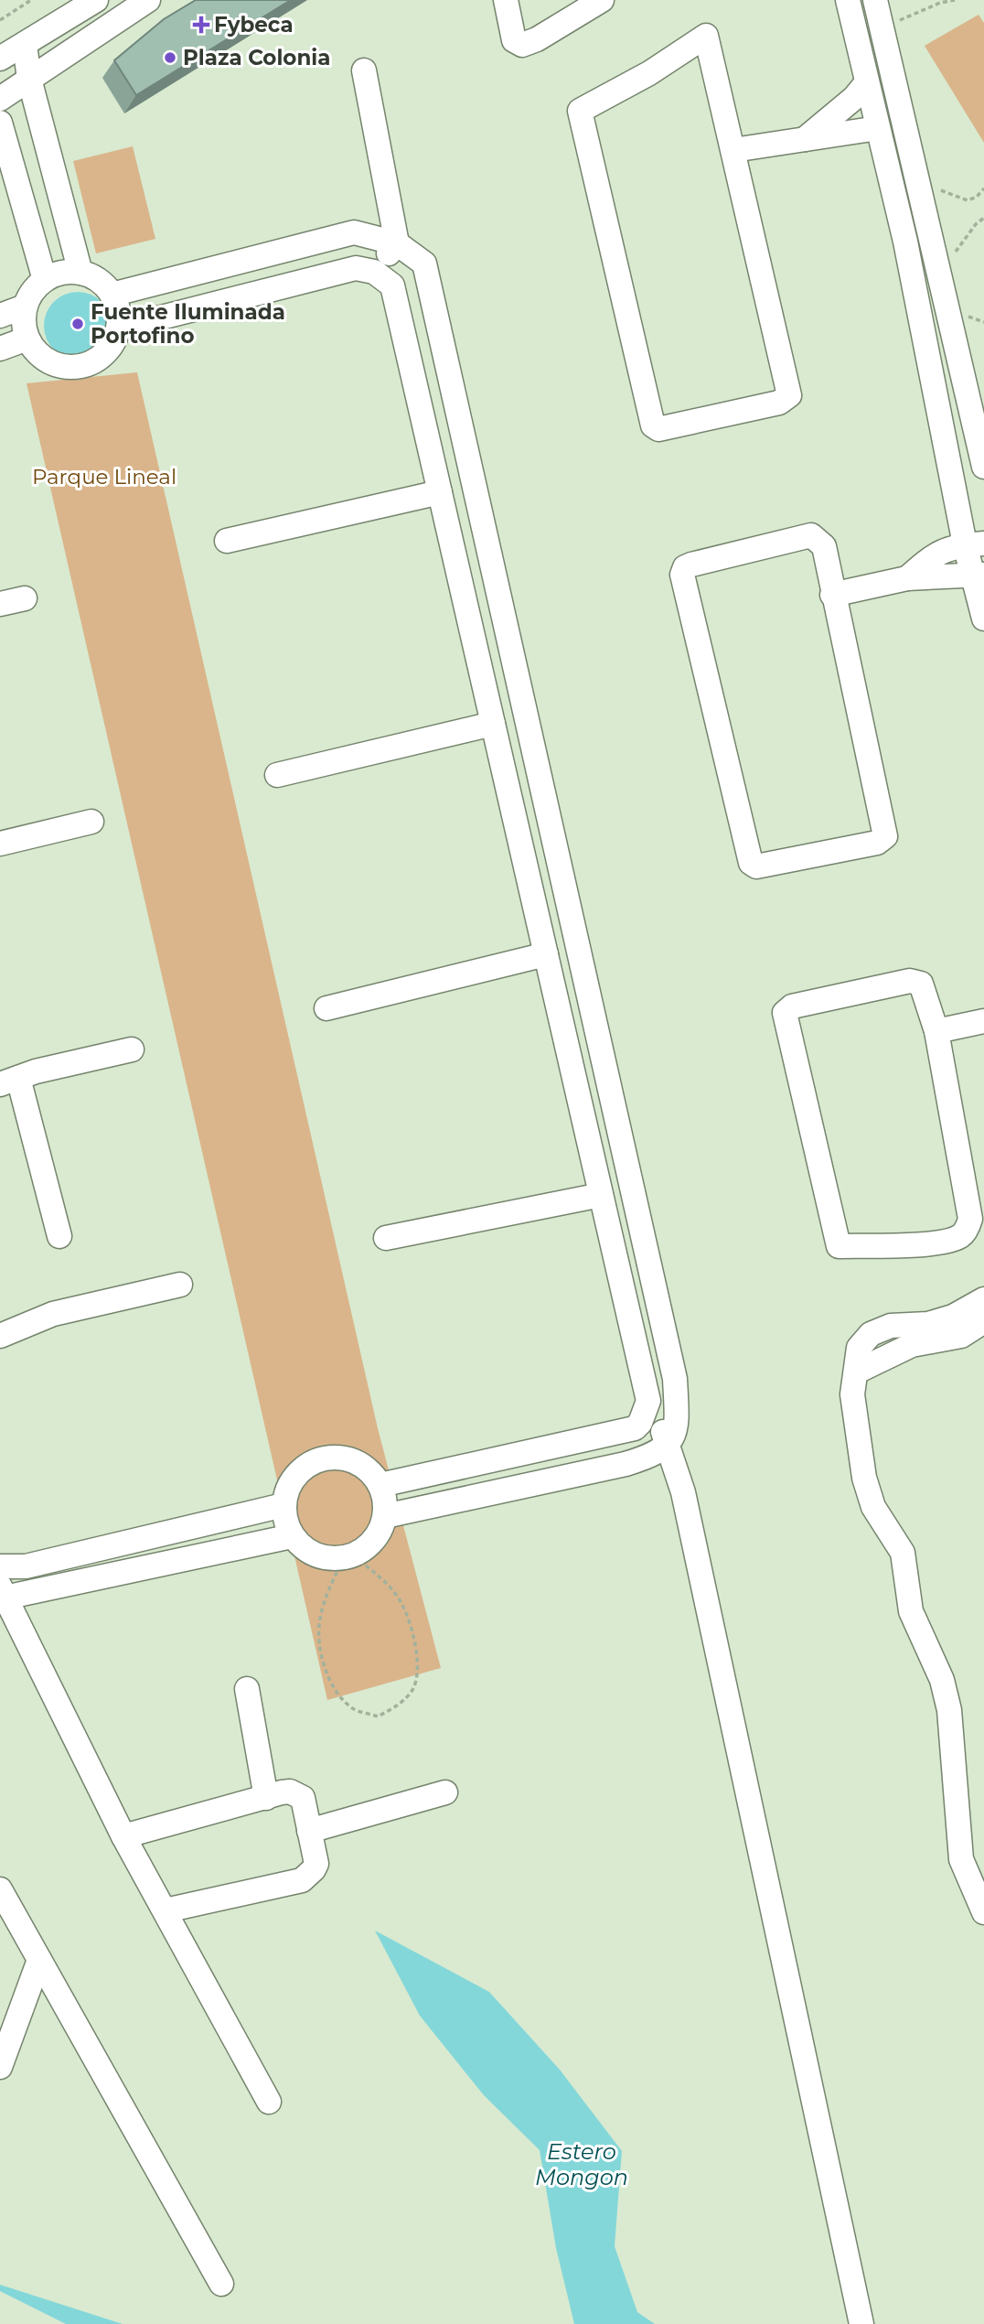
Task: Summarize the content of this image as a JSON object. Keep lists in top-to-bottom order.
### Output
{
  "water": ["Estero Mongon"],
  "parks": ["Parque Lineal"],
  "places": {
    "health": ["Fybeca"],
    "other": ["Plaza Colonia", "Fuente Iluminada Portofino"]
  }
}
